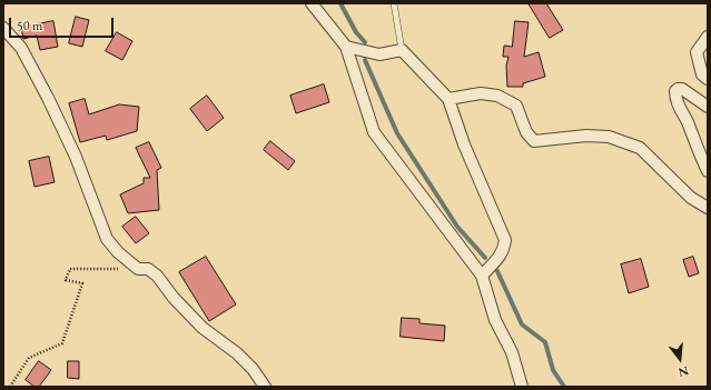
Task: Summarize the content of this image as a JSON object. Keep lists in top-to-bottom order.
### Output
{
  "scale_bar": "50 m",
  "north": "bottom"
}
